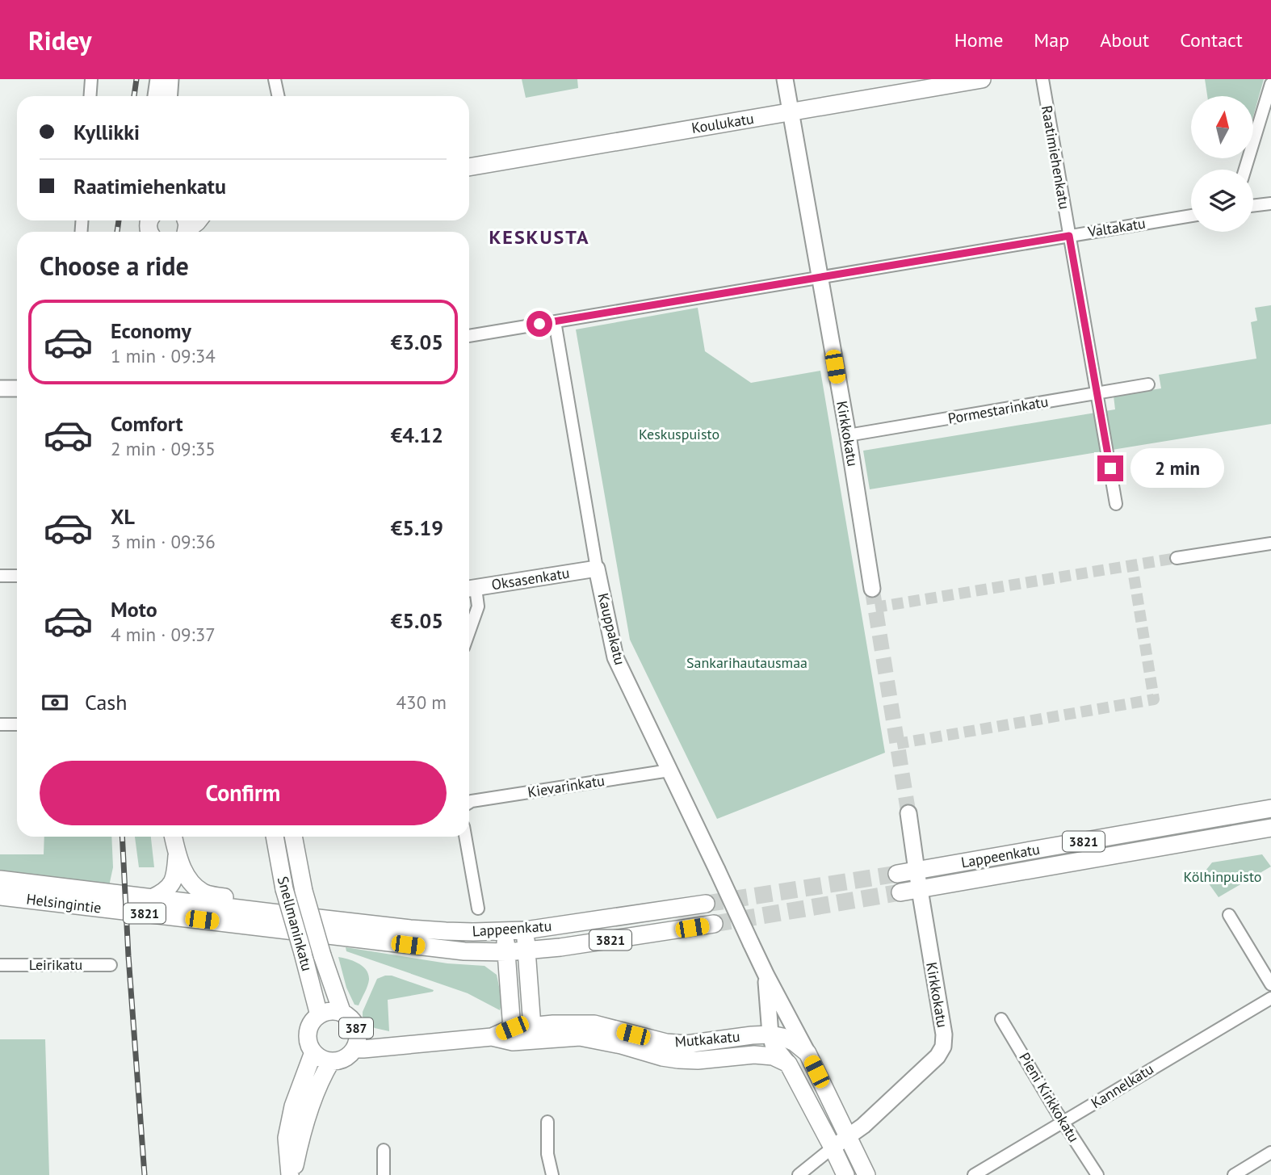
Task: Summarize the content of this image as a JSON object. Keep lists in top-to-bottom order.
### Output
{
  "streets": {
    "main road": [
      "Koulukatu",
      "Kauppakatu",
      "3821",
      "Lappeenkatu",
      "Helsingintie",
      "Snellmaninkatu",
      "387",
      "Mutkakatu"
    ],
    "street": [
      "Raatimiehenkatu",
      "Valtakatu",
      "Pormestarinkatu",
      "Kirkkokatu",
      "Oksasenkatu",
      "Kievarinkatu",
      "Leirikatu",
      "Kannelkatu",
      "Pieni Kirkkokatu"
    ]
  },
  "crossings": [
    ["Koulukatu", "Kirkkokatu"],
    ["Raatimiehenkatu", "Valtakatu"],
    ["Raatimiehenkatu", "Pormestarinkatu"],
    ["Valtakatu", "Kirkkokatu"],
    ["Valtakatu", "Kauppakatu"],
    ["Pormestarinkatu", "Kirkkokatu"],
    ["Kirkkokatu", "Lappeenkatu"],
    ["Oksasenkatu", "Kauppakatu"],
    ["Kauppakatu", "Kievarinkatu"],
    ["Kauppakatu", "Mutkakatu"],
    ["Lappeenkatu", "Helsingintie"],
    ["Snellmaninkatu", "387"],
    ["Snellmaninkatu", "Mutkakatu"],
    ["387", "Mutkakatu"],
    ["Kannelkatu", "Pieni Kirkkokatu"]
  ],
  "districts": ["KESKUSTA"],
  "parks": ["Keskuspuisto", "Sankarihautausmaa", "Kölhinpuisto"],
  "north": "top",
  "page": {
    "header": "Ridey",
    "nav": [
      "Home",
      "Map",
      "About",
      "Contact"
    ],
    "banner": ["Kyllikki", "Raatimiehenkatu"],
    "heading": "Choose a ride",
    "list": [
      {
        "name": "Economy",
        "note": "1 min · 09:34",
        "value": "€3.05"
      },
      {
        "name": "Comfort",
        "note": "2 min · 09:35",
        "value": "€4.12"
      },
      {
        "name": "XL",
        "note": "3 min · 09:36",
        "value": "€5.19"
      },
      {
        "name": "Moto",
        "note": "4 min · 09:37",
        "value": "€5.05"
      }
    ],
    "bubble": "2 min",
    "pay": ["Cash", "430 m"],
    "buttons": "Confirm"
  }
}
